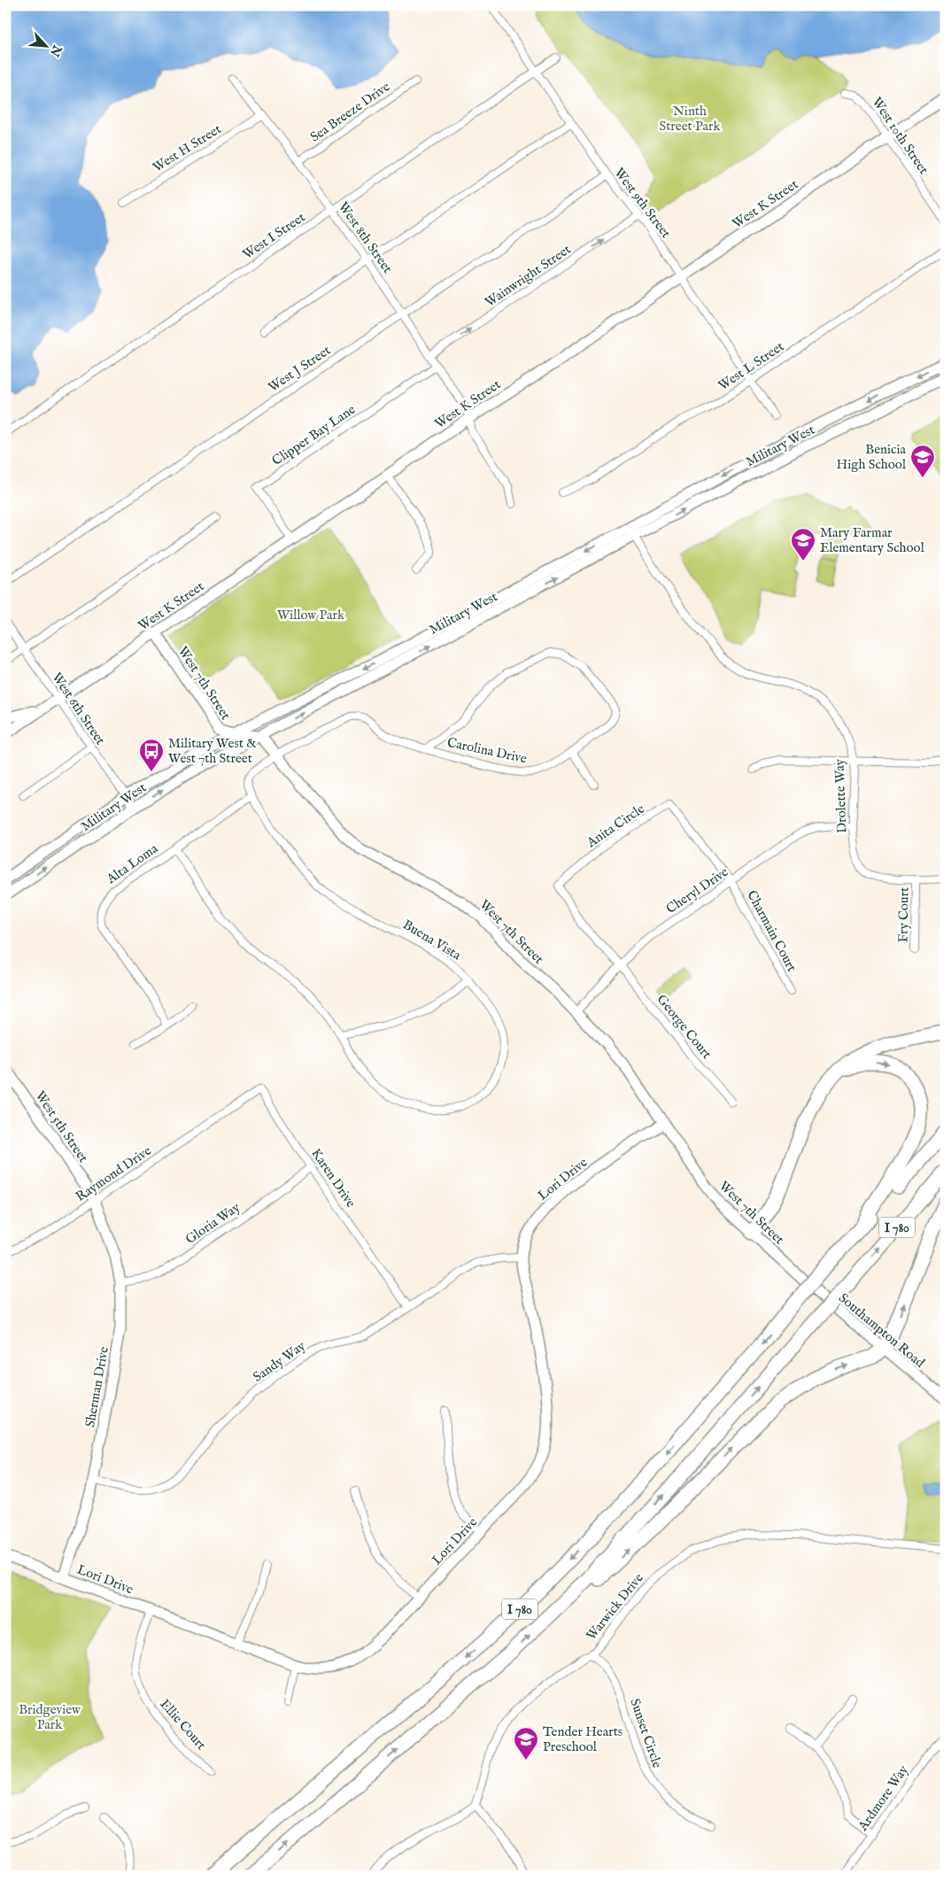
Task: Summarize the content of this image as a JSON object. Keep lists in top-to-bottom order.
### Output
{
  "streets": {
    "highway": ["I 780"],
    "street": [
      "Sea Breeze Drive",
      "West 10th Street",
      "West H Street",
      "West 9th Street",
      "West K Street",
      "West I Street",
      "West 8th Street",
      "Wainwright Street",
      "West L Street",
      "West J Street",
      "Clipper Bay Lane",
      "Military West",
      "West 7th Street",
      "West 6th Street",
      "Carolina Drive",
      "Drolette Way",
      "Anita Circle",
      "Alta Loma",
      "Cheryl Drive",
      "Fry Court",
      "Charmain Court",
      "Buena Vista",
      "George Court",
      "West 5th Street",
      "Raymond Drive",
      "Karen Drive",
      "Lori Drive",
      "Gloria Way",
      "Southampton Road",
      "Sandy Way",
      "Sherman Drive",
      "Warwick Drive",
      "Ellie Court",
      "Sunset Circle",
      "Ardmore Way"
    ]
  },
  "crossings": [
    ["Sea Breeze Drive", "West 8th Street"],
    ["West 10th Street", "West K Street"],
    ["West H Street", "West 8th Street"],
    ["West 9th Street", "West K Street"],
    ["West 9th Street", "West I Street"],
    ["West 9th Street", "Wainwright Street"],
    ["West 9th Street", "West L Street"],
    ["West 9th Street", "West J Street"],
    ["West K Street", "West 8th Street"],
    ["West K Street", "Clipper Bay Lane"],
    ["West K Street", "West 7th Street"],
    ["West K Street", "West 6th Street"],
    ["West I Street", "West 8th Street"],
    ["West 8th Street", "Wainwright Street"],
    ["West 8th Street", "West J Street"],
    ["West 8th Street", "Clipper Bay Lane"],
    ["Military West", "West 7th Street"],
    ["Military West", "West 6th Street"],
    ["Military West", "Drolette Way"],
    ["West 7th Street", "Carolina Drive"],
    ["West 7th Street", "Cheryl Drive"],
    ["West 7th Street", "Buena Vista"],
    ["West 7th Street", "Lori Drive"],
    ["West 7th Street", "Southampton Road"],
    ["Carolina Drive", "Buena Vista"],
    ["Drolette Way", "Cheryl Drive"],
    ["Drolette Way", "Fry Court"],
    ["Anita Circle", "Cheryl Drive"],
    ["Anita Circle", "Charmain Court"],
    ["Anita Circle", "George Court"],
    ["Alta Loma", "Buena Vista"],
    ["Cheryl Drive", "Charmain Court"],
    ["Cheryl Drive", "George Court"],
    ["West 5th Street", "Raymond Drive"],
    ["West 5th Street", "Sherman Drive"],
    ["Raymond Drive", "Karen Drive"],
    ["Raymond Drive", "Sherman Drive"],
    ["Karen Drive", "Gloria Way"],
    ["Karen Drive", "Sandy Way"],
    ["Lori Drive", "Sandy Way"],
    ["Lori Drive", "Sherman Drive"],
    ["Lori Drive", "Ellie Court"],
    ["Gloria Way", "Sherman Drive"],
    ["Sandy Way", "Sherman Drive"],
    ["Warwick Drive", "Sunset Circle"]
  ],
  "one_way": ["Wainwright Street"],
  "parks": ["Ninth Street Park", "Willow Park", "Bridgeview Park"],
  "places": {
    "school or university": ["Benicia High School", "Mary Farmar Elementary School", "Tender Hearts Preschool"],
    "bus stop": ["Military West & West 7th Street"]
  },
  "north": "bottom right"
}
